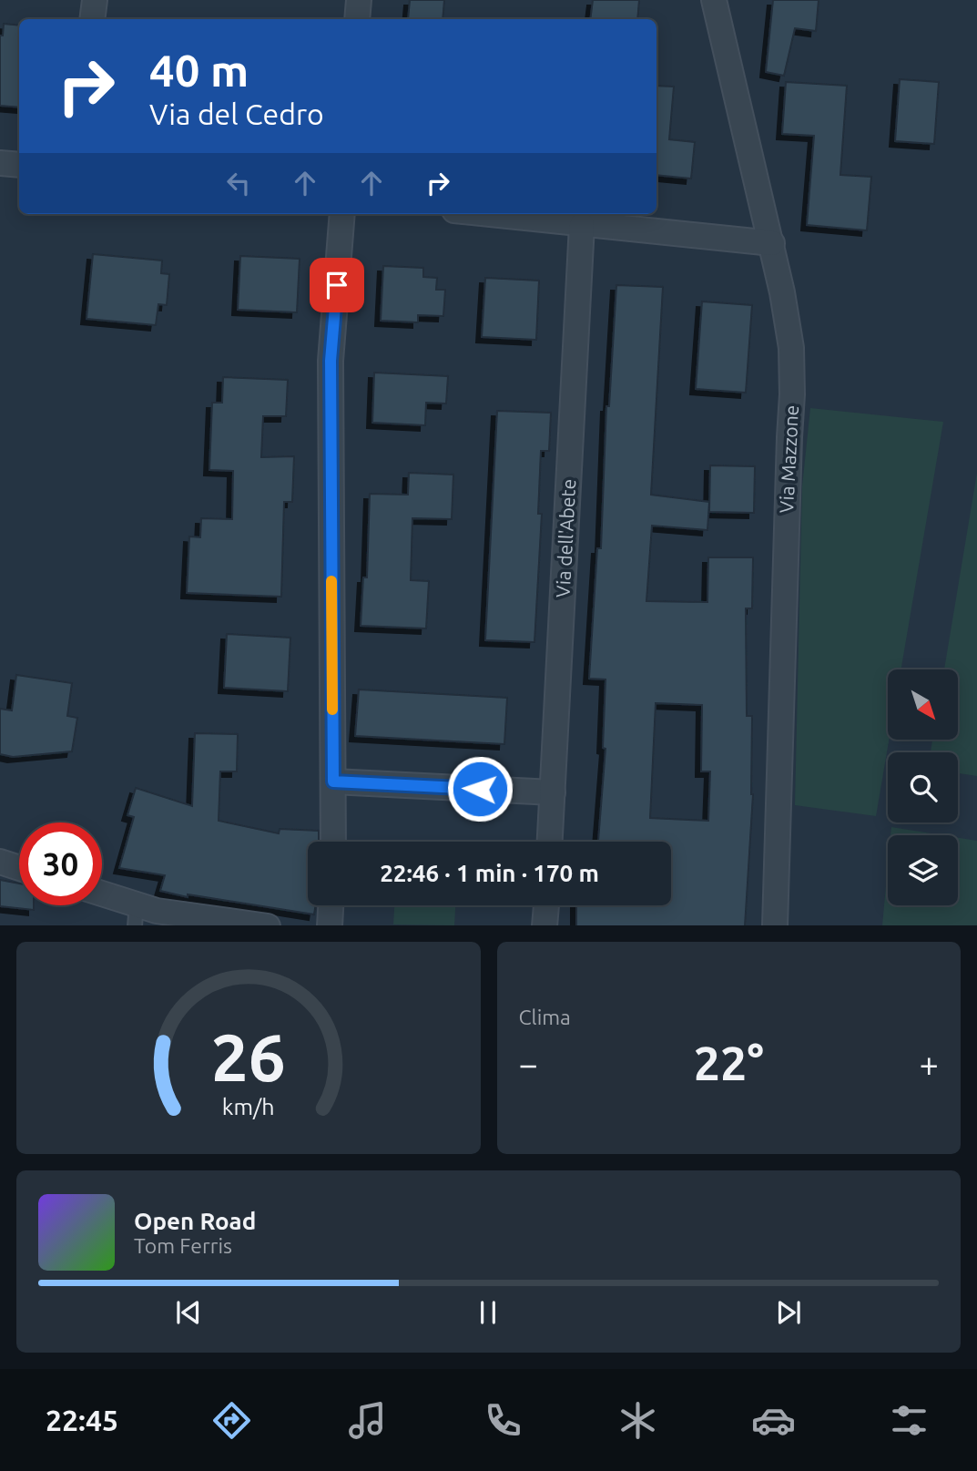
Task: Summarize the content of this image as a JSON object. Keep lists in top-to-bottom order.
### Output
{
  "streets": {
    "street": ["Via Mazzone", "Via dell'Abete"]
  },
  "north": "bottom right",
  "page": {
    "turn": ["40 m", "Via del Cedro"],
    "limit": "30",
    "trip": "22:46 · 1 min · 170 m",
    "tile": "Clima",
    "heat": ["−", "22°", "+"],
    "song": ["Open Road", "Tom Ferris"],
    "tabs": "22:45",
    "gauge": ["26", "km/h"]
  }
}
